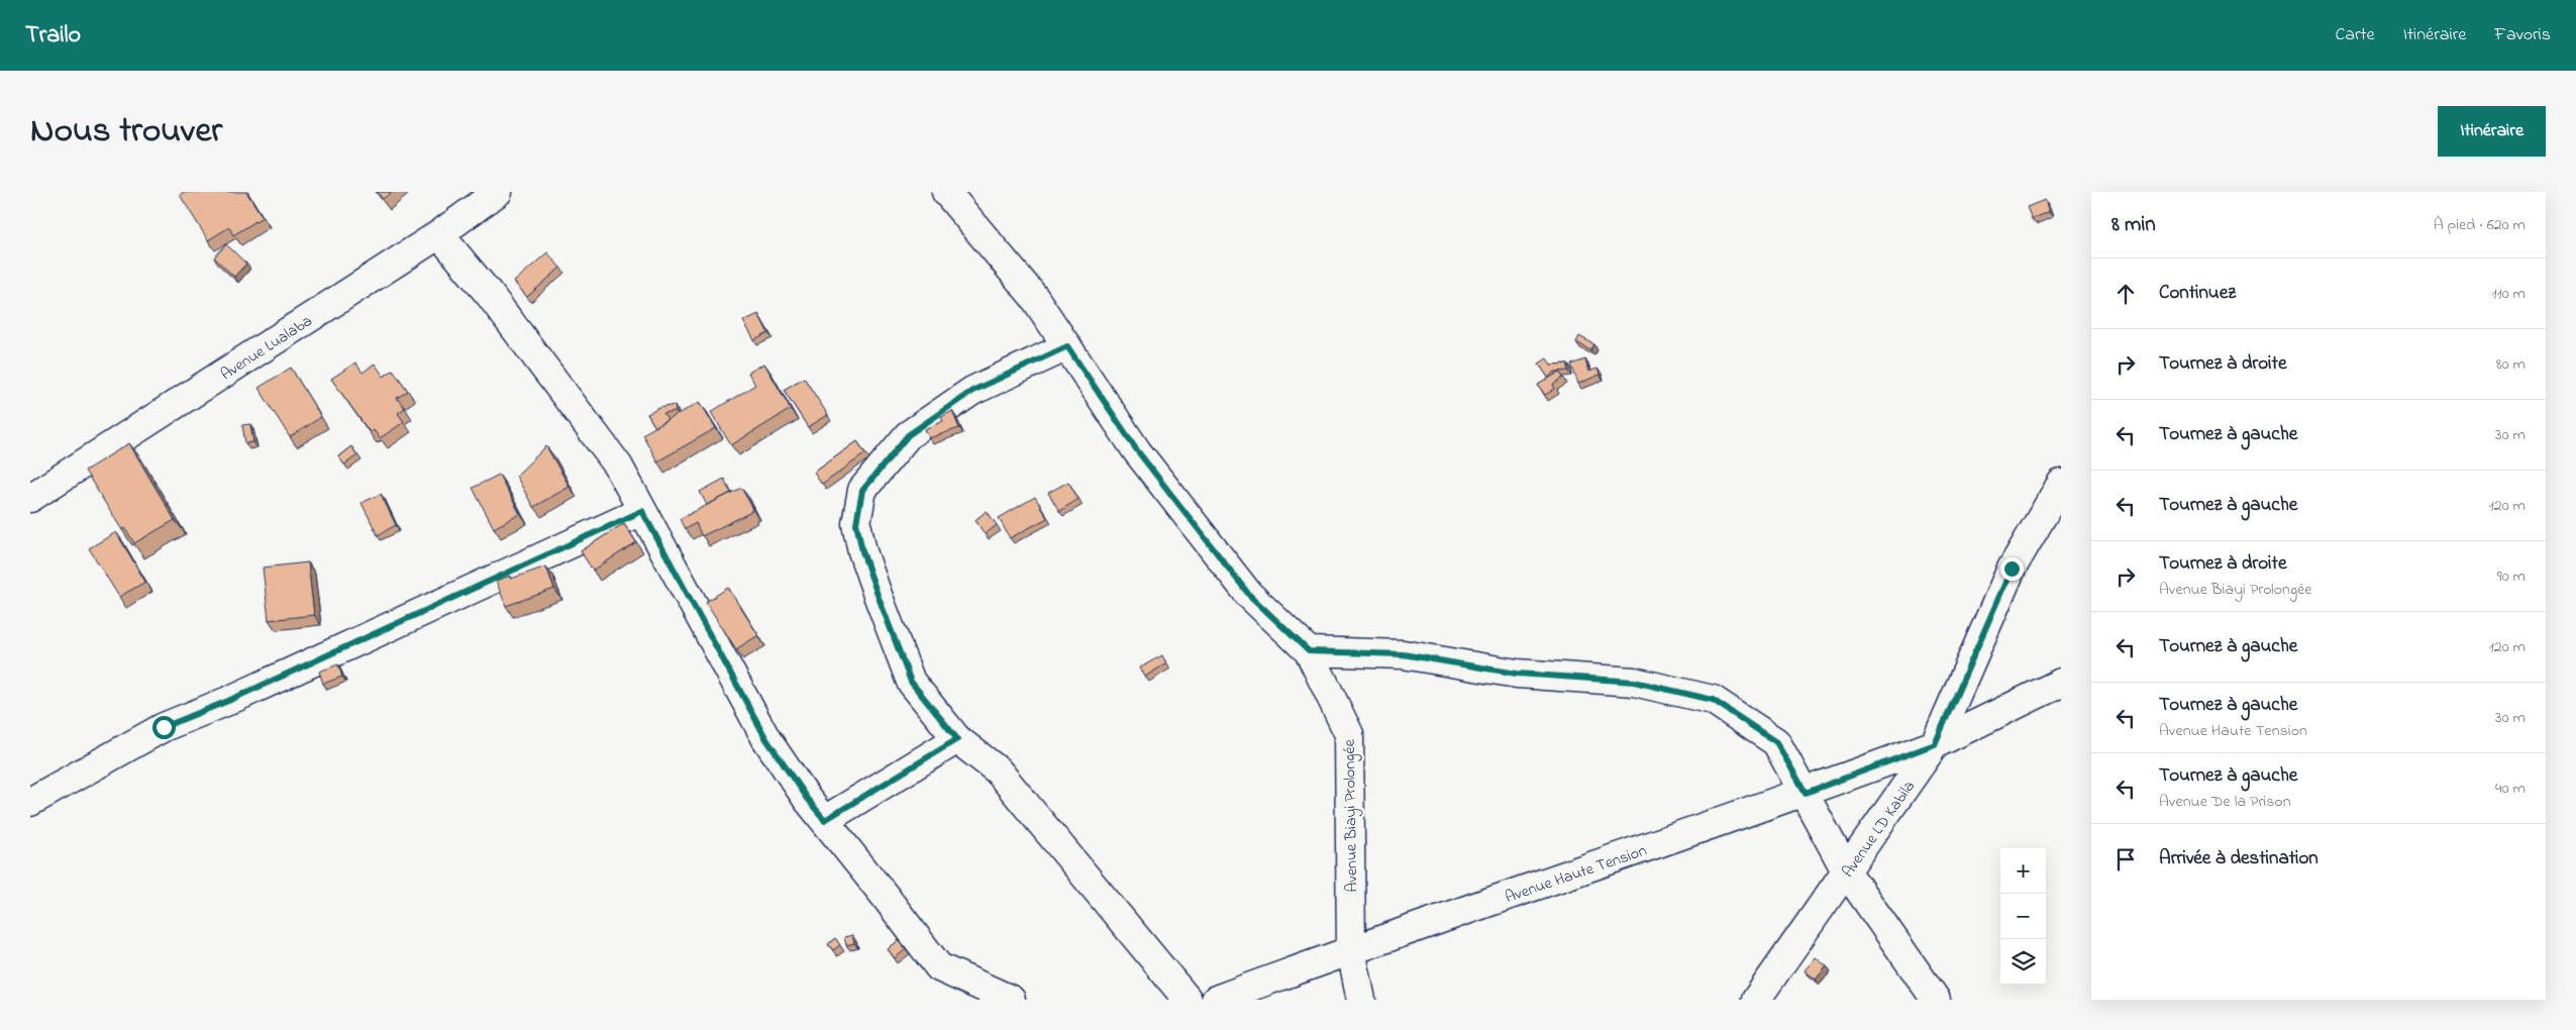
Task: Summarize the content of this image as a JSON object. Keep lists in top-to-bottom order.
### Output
{
  "streets": {
    "street": [
      "Avenue Lualaba",
      "Avenue Biayi Prolongée",
      "Avenue LD Kabila",
      "Avenue Haute Tension"
    ]
  },
  "crossings": [
    ["Avenue Biayi Prolongée", "Avenue Haute Tension"],
    ["Avenue LD Kabila", "Avenue Haute Tension"]
  ],
  "page": {
    "header": "Trailo",
    "nav": ["Carte", "Itinéraire", "Favoris"],
    "title": "Nous trouver",
    "buttons": "Itinéraire",
    "heading": ["8 min", "À pied · 620 m"],
    "list": [
      ["Continuez", "110 m"],
      ["Tournez à droite", "80 m"],
      ["Tournez à gauche", "30 m"],
      ["Tournez à gauche", "120 m"],
      ["Tournez à droite", "Avenue Biayi Prolongée", "90 m"],
      ["Tournez à gauche", "120 m"],
      ["Tournez à gauche", "Avenue Haute Tension", "30 m"],
      ["Tournez à gauche", "Avenue De la Prison", "40 m"],
      "Arrivée à destination"
    ],
    "map_buttons": ["+", "−"]
  }
}
